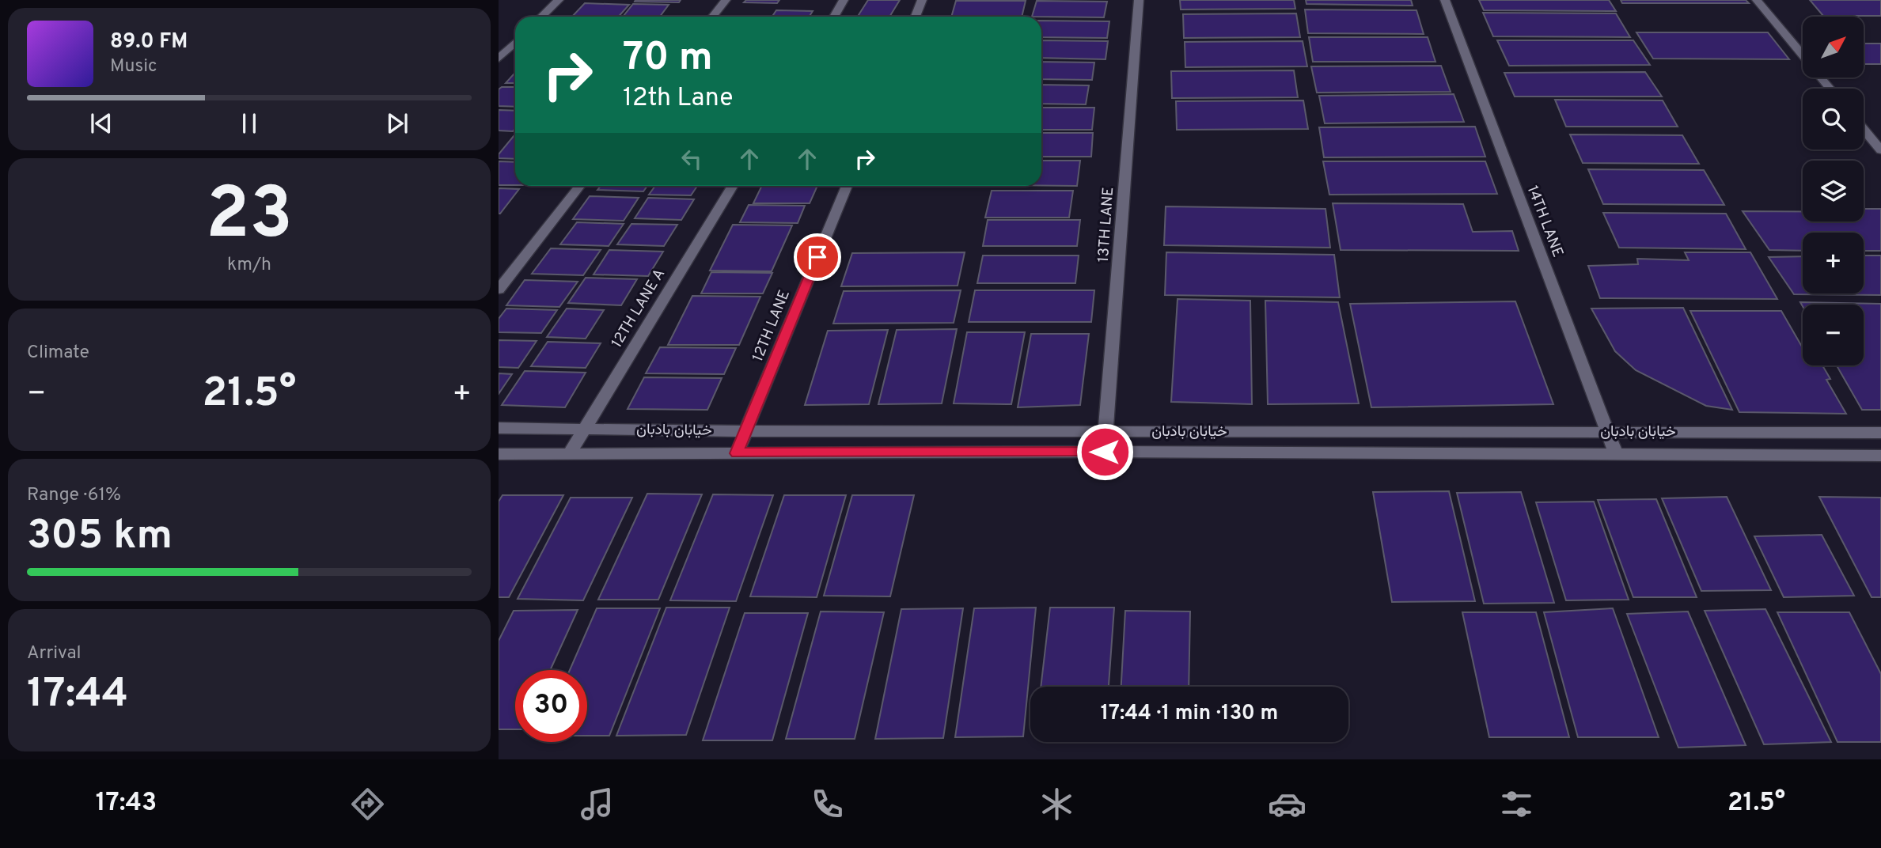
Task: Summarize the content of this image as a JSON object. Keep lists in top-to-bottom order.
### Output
{
  "streets": {
    "street": [
      "14TH LANE",
      "13TH LANE",
      "12TH LANE A",
      "12TH LANE",
      "خیابان بادبان"
    ]
  },
  "crossings": [
    ["14TH LANE", "خیابان بادبان"],
    ["13TH LANE", "خیابان بادبان"],
    ["12TH LANE A", "خیابان بادبان"],
    ["12TH LANE", "خیابان بادبان"]
  ],
  "north": "top right",
  "page": {
    "map_buttons": ["+", "−"],
    "turn": ["70 m", "12th Lane"],
    "song": ["89.0 FM", "Music"],
    "tile": [
      ["23", "km/h"],
      "Climate",
      ["Range · 61%", "305 km"],
      ["Arrival", "17:44"]
    ],
    "heat": ["−", "21.5°", "+"],
    "limit": "30",
    "trip": "17:44 · 1 min · 130 m",
    "tabs": ["17:43", "21.5°"]
  }
}
